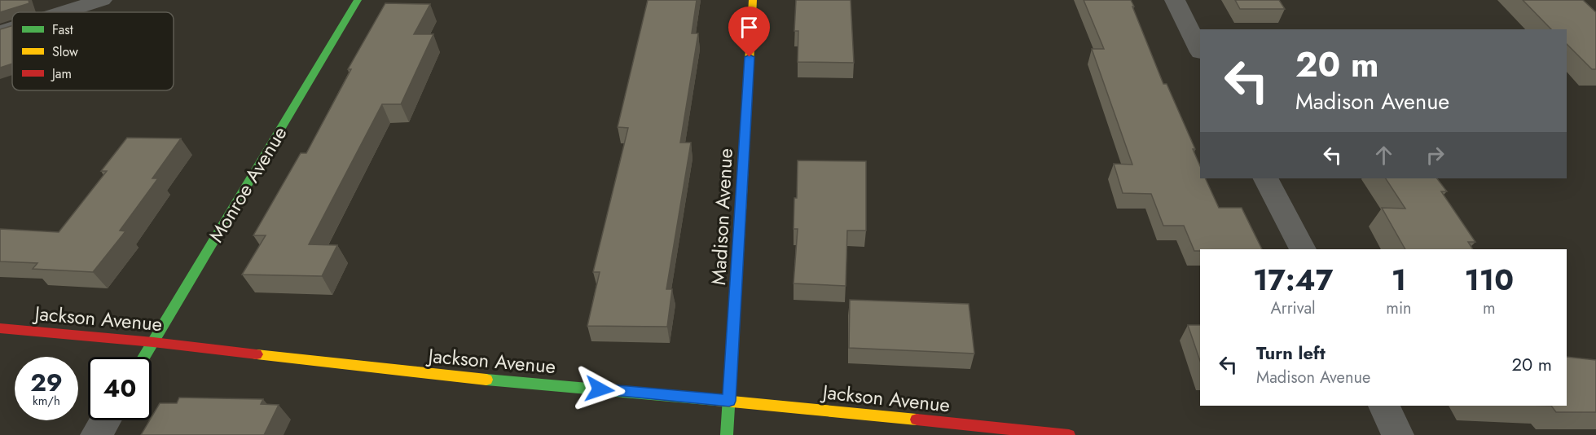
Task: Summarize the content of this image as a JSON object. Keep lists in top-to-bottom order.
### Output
{
  "streets": {
    "street": ["Monroe Avenue", "Madison Avenue", "Jackson Avenue"]
  },
  "crossings": [
    ["Monroe Avenue", "Jackson Avenue"],
    ["Madison Avenue", "Jackson Avenue"]
  ],
  "legend": ["Fast", "Slow", "Jam"],
  "page": {
    "turn": ["20 m", "Madison Avenue"],
    "eta": [
      "17:47",
      "Arrival",
      "1",
      "min",
      "110",
      "m"
    ],
    "list": [
      {
        "name": "Turn left",
        "note": "Madison Avenue",
        "value": "20 m"
      }
    ],
    "speed": "29 km/h",
    "limit": "40"
  }
}
